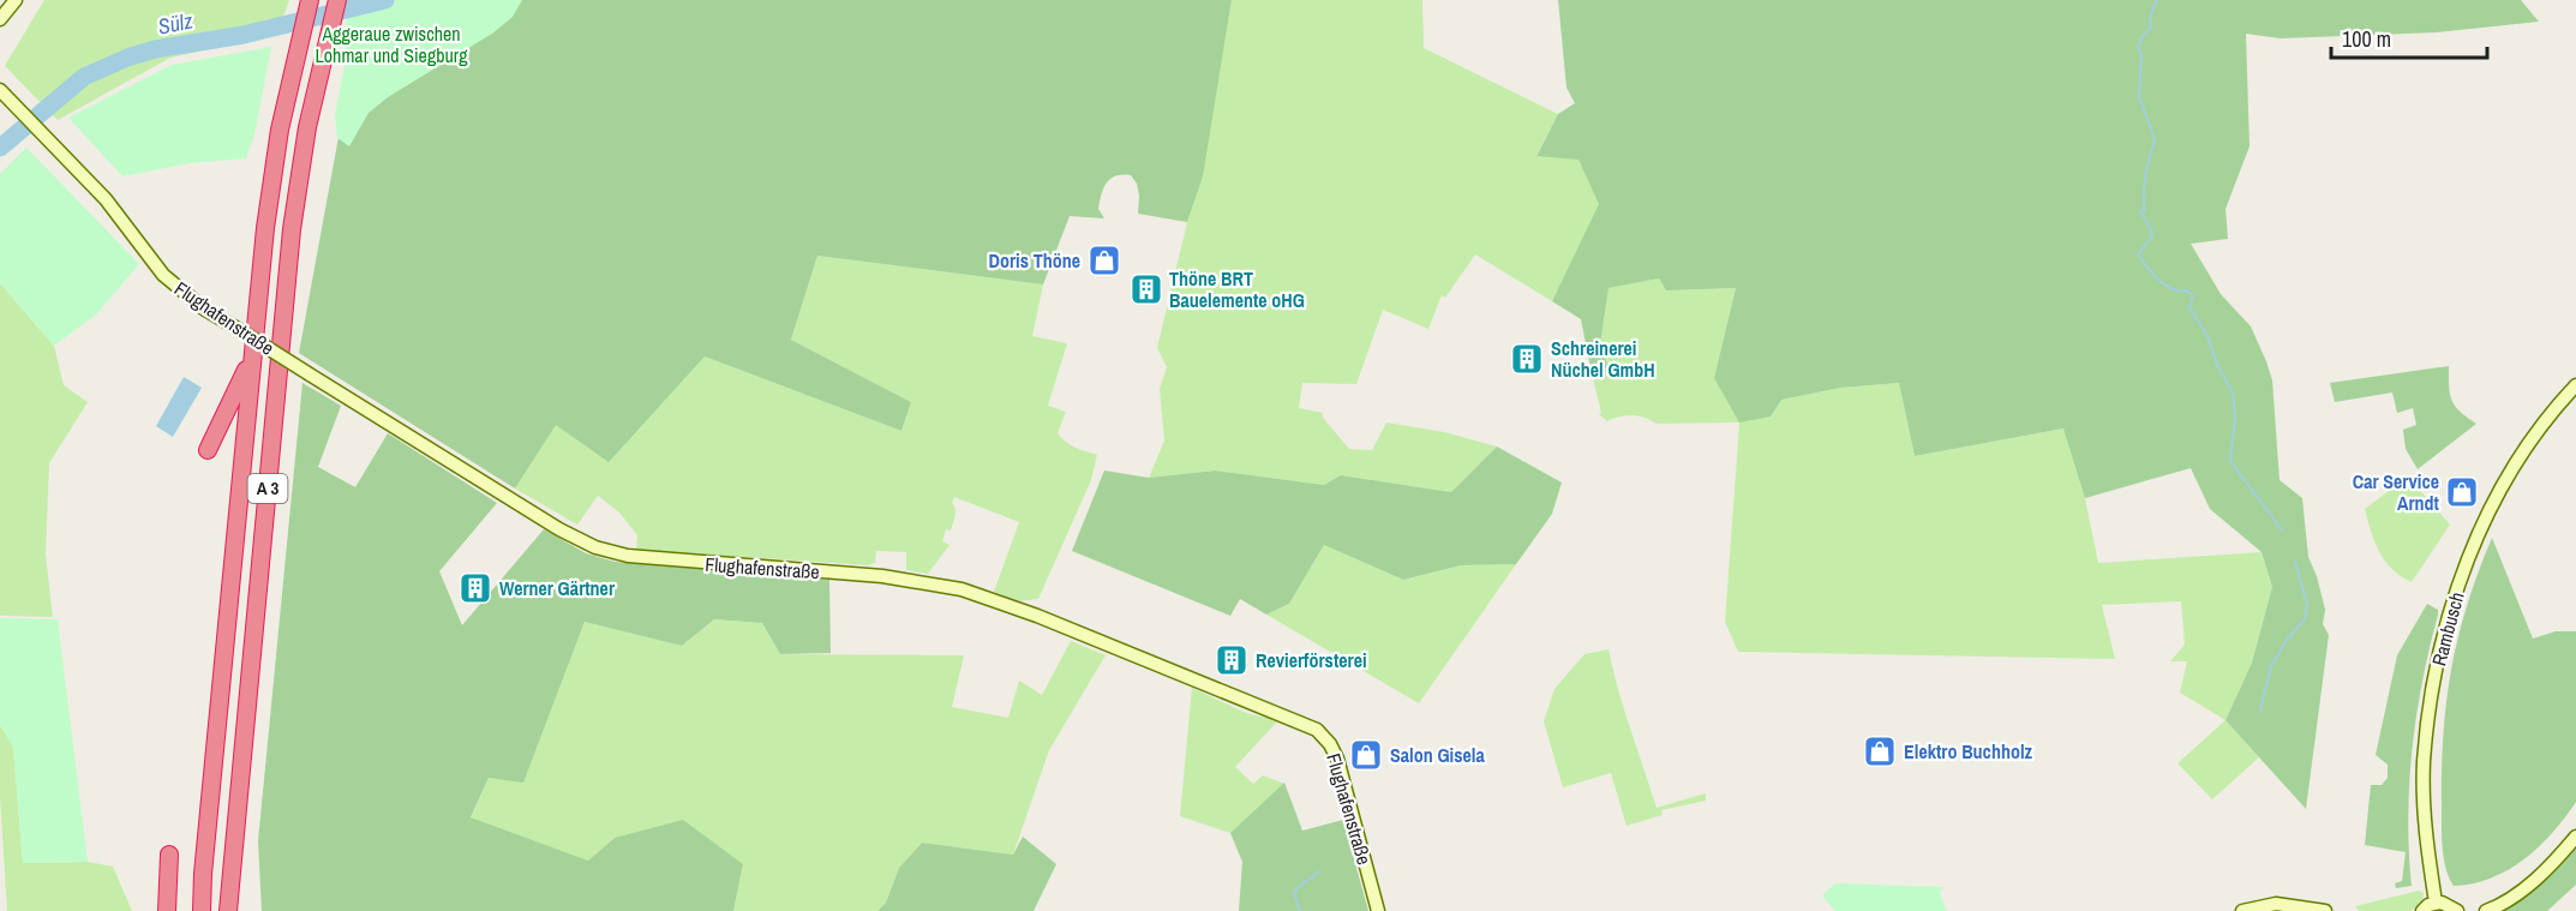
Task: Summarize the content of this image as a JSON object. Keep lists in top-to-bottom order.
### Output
{
  "streets": {
    "highway": ["A 3"],
    "main road": ["Flughafenstraße", "Rambusch"]
  },
  "water": ["Sülz"],
  "parks": ["Aggeraue zwischen Lohmar und Siegburg"],
  "places": {
    "shop": [
      "Doris Thöne",
      "Car Service Arndt",
      "Elektro Buchholz",
      "Salon Gisela"
    ],
    "building": [
      "Thöne BRT Bauelemente oHG",
      "Schreinerei Nüchel GmbH",
      "Werner Gärtner",
      "Revierförsterei"
    ]
  },
  "scale_bar": "100 m"
}
